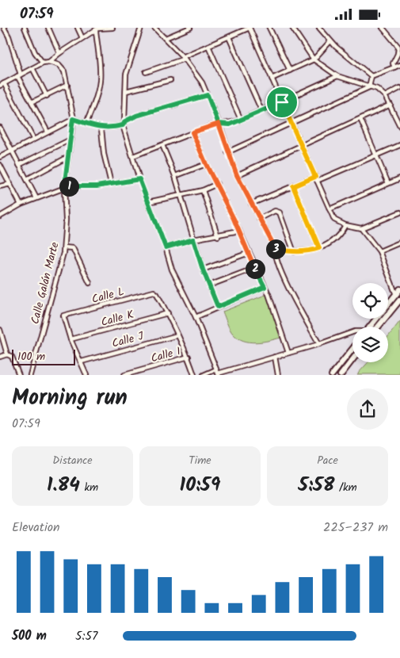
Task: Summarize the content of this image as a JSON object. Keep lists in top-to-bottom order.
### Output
{
  "streets": {
    "street": [
      "Calle Galán Marte",
      "Calle L",
      "Calle K",
      "Calle J",
      "Calle I"
    ]
  },
  "crossings": [
    ["Calle L", "Calle K"]
  ],
  "scale_bar": "100 m",
  "page": {
    "status": "07:59",
    "pins": ["1", "3", "2"],
    "scale": "100 m",
    "heading": ["Morning run", "07:59"],
    "stats": [
      ["Distance", "1.84 km"],
      ["Time", "10:59"],
      ["Pace", "5:58 /km"]
    ],
    "chart": ["Elevation", "225–237 m"],
    "list": [
      {
        "name": "500 m",
        "note": "5:57"
      }
    ]
  }
}
